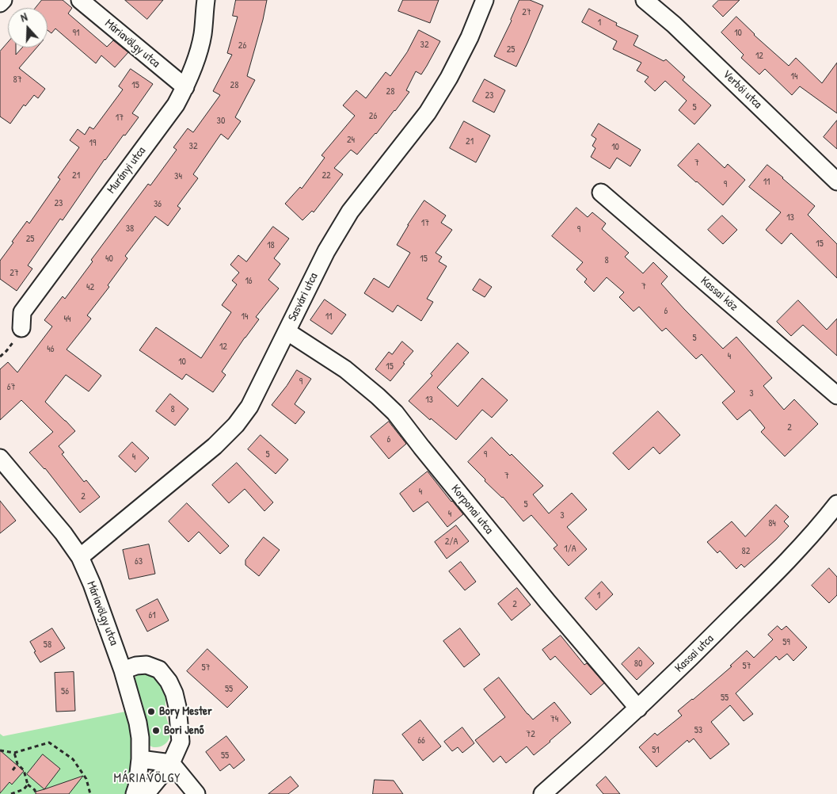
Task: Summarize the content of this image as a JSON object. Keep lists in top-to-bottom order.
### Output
{
  "streets": {
    "street": [
      "Máriavölgy utca",
      "Verbói utca",
      "Murányi utca",
      "Kassai köz",
      "Sasvári utca",
      "Korponai utca",
      "Kassai utca"
    ]
  },
  "crossings": [
    ["Máriavölgy utca", "Murányi utca"],
    ["Máriavölgy utca", "Sasvári utca"],
    ["Sasvári utca", "Korponai utca"],
    ["Korponai utca", "Kassai utca"]
  ],
  "districts": ["MÁRIAVÖLGY"],
  "places": ["Bory Mester", "Bori Jenő"],
  "house_numbers": [
    "27",
    "1",
    "91",
    "10",
    "32",
    "26",
    "25",
    "12",
    "14",
    "87",
    "15",
    "28",
    "28",
    "23",
    "5",
    "26",
    "17",
    "30",
    "24",
    "21",
    "19",
    "32",
    "10",
    "7",
    "21",
    "22",
    "34",
    "11",
    "9",
    "23",
    "36",
    "13",
    "17",
    "38",
    "9",
    "25",
    "15",
    "18",
    "40",
    "15",
    "8",
    "27",
    "16",
    "7",
    "42",
    "6",
    "14",
    "11",
    "44",
    "5",
    "12",
    "46",
    "4",
    "10",
    "15",
    "9",
    "67",
    "3",
    "13",
    "8",
    "2",
    "6",
    "5",
    "9",
    "4",
    "7",
    "4",
    "2",
    "5",
    "4",
    "3",
    "84",
    "2/A",
    "1/A",
    "82",
    "63",
    "1",
    "2",
    "61",
    "59",
    "58",
    "80",
    "57",
    "57",
    "55",
    "56",
    "55",
    "74",
    "53",
    "72",
    "66",
    "51",
    "55"
  ],
  "north": "top"
}
